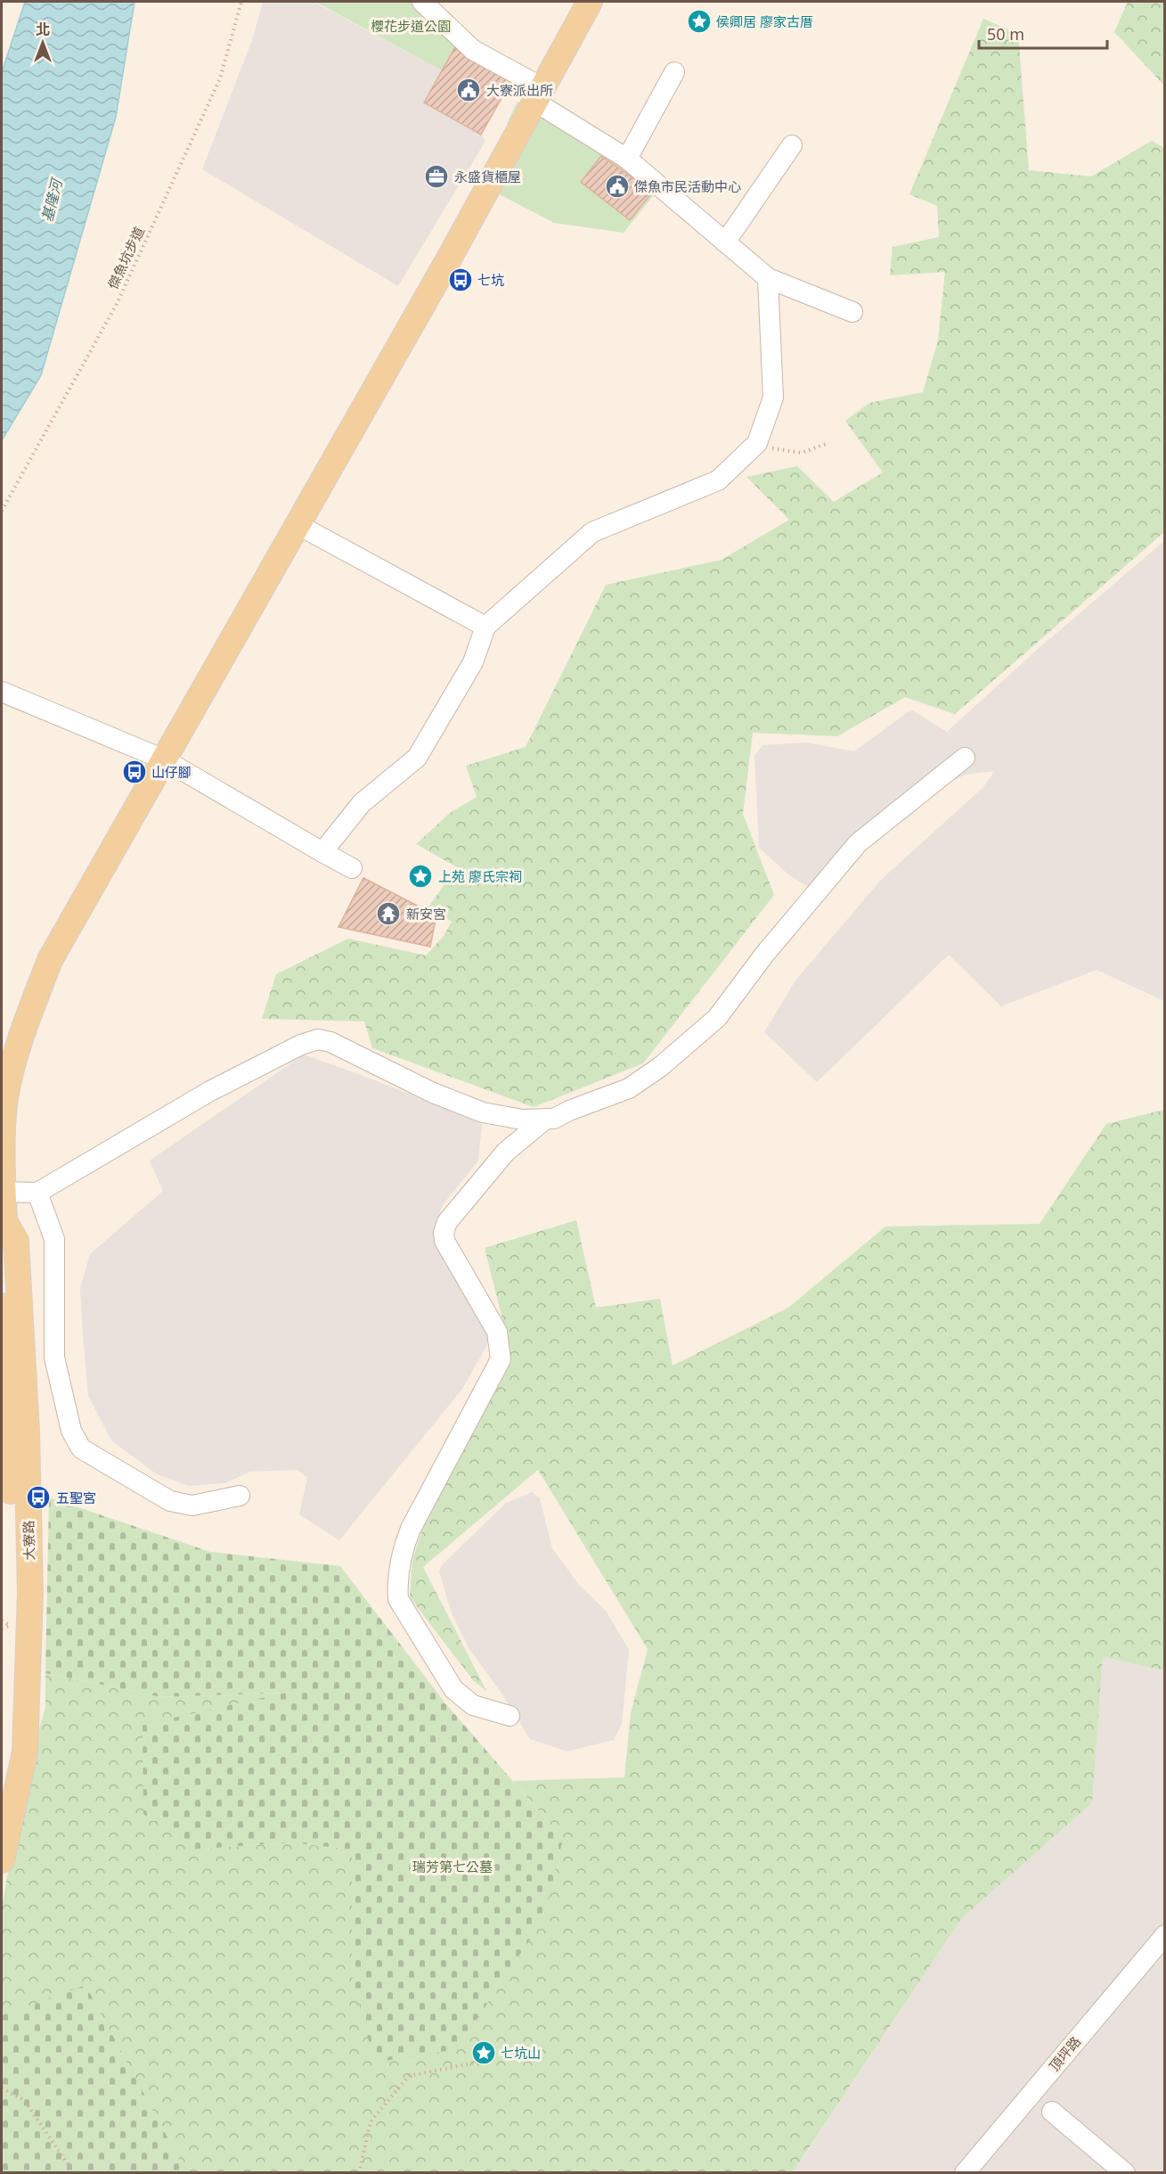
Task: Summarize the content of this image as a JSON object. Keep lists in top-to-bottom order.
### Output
{
  "streets": {
    "main road": ["大寮路"],
    "street": ["頂坪路"],
    "path": ["傑魚坑步道"]
  },
  "water": ["基隆河"],
  "parks": ["櫻花步道公園", "瑞芳第七公墓"],
  "places": {
    "place": ["侯卿居 廖家古厝", "上苑 廖氏宗祠", "七坑山"],
    "public building": ["大寮派出所", "傑魚市民活動中心"],
    "office": ["永盛貨櫃屋"],
    "bus stop": ["七坑", "山仔腳", "五聖宮"],
    "temple": ["新安宮"]
  },
  "scale_bar": "50 m",
  "north": "top"
}
